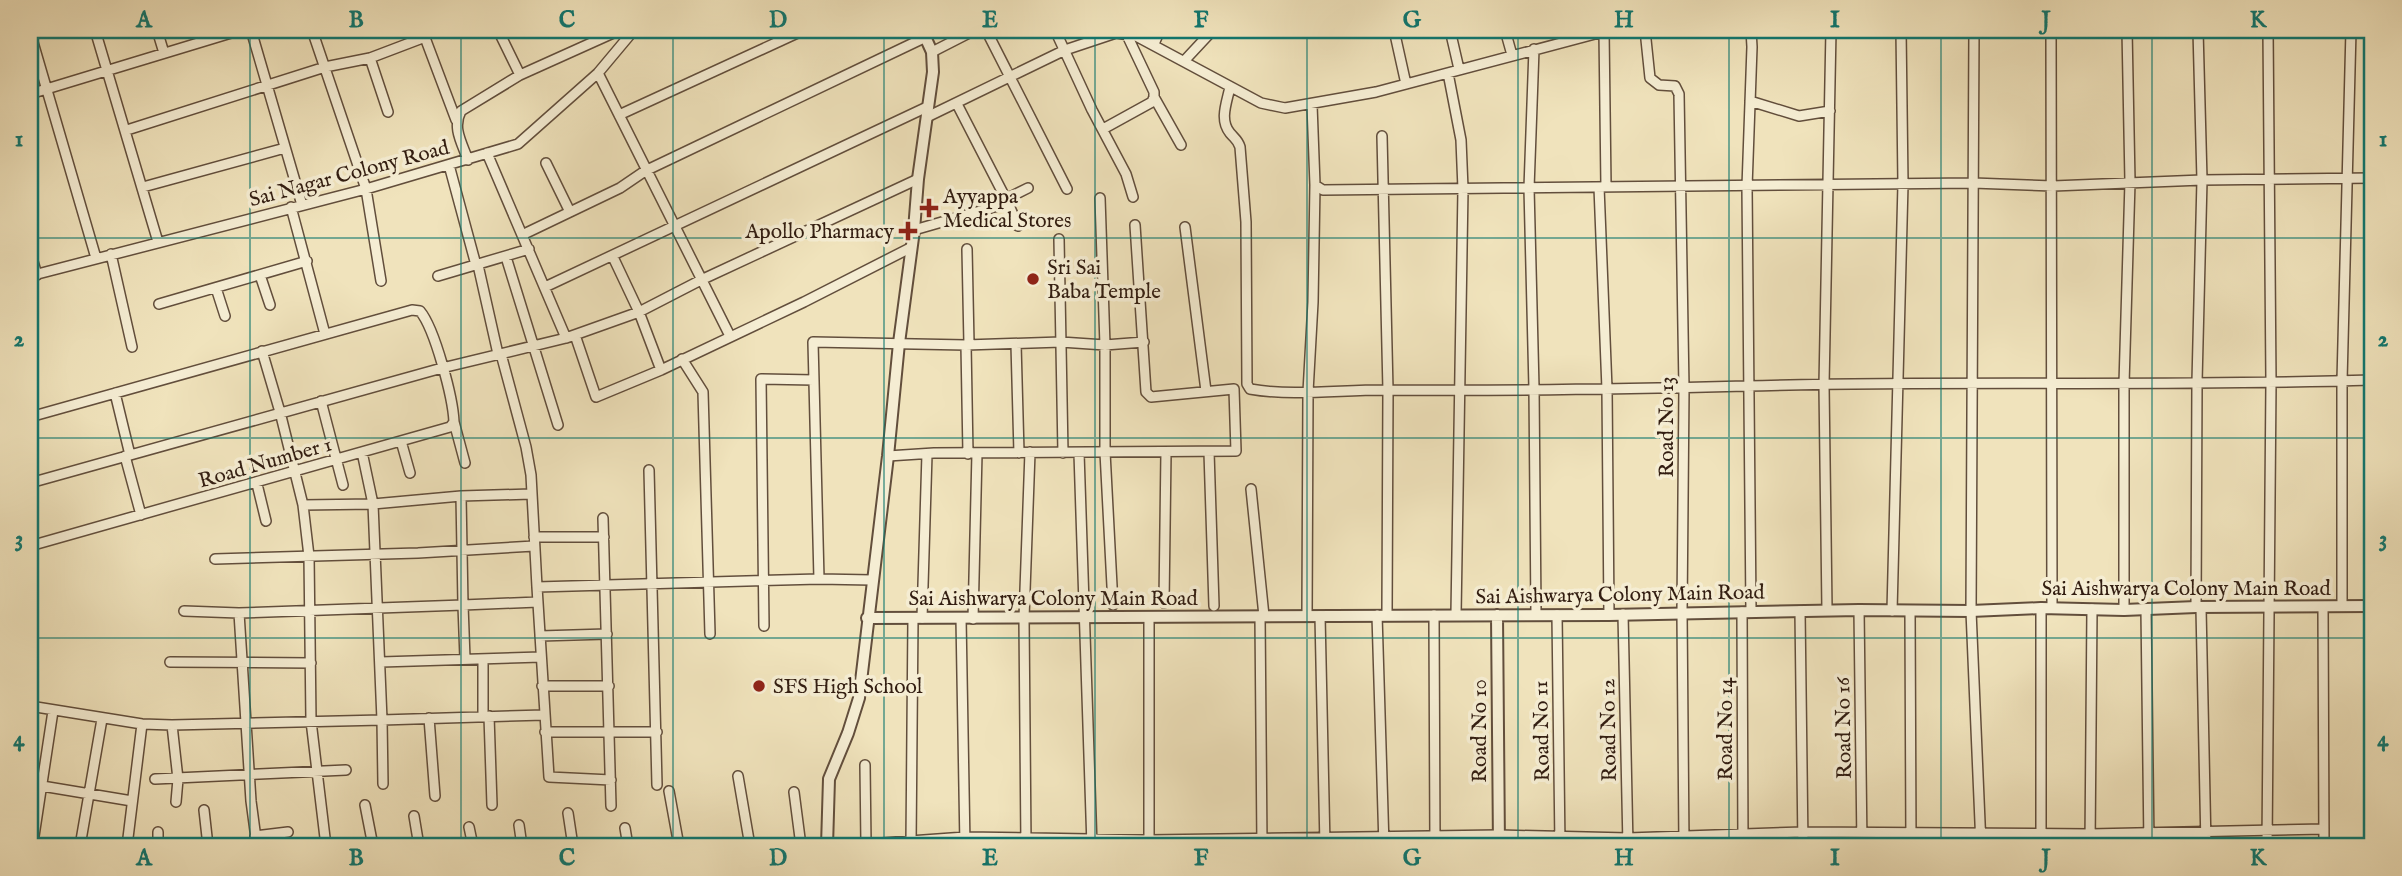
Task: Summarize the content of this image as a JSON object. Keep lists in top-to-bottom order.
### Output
{
  "streets": {
    "street": [
      "Sai Nagar Colony Road",
      "Road No 13",
      "Road Number 1",
      "Sai Aishwarya Colony Main Road",
      "Road No 16",
      "Road No 14",
      "Road No 12",
      "Road No 10",
      "Road No 11"
    ]
  },
  "crossings": [
    ["Road No 13", "Sai Aishwarya Colony Main Road"],
    ["Sai Aishwarya Colony Main Road", "Road No 16"],
    ["Sai Aishwarya Colony Main Road", "Road No 14"],
    ["Sai Aishwarya Colony Main Road", "Road No 12"],
    ["Sai Aishwarya Colony Main Road", "Road No 10"],
    ["Sai Aishwarya Colony Main Road", "Road No 11"]
  ],
  "places": {
    "health": ["Ayyappa Medical Stores", "Apollo Pharmacy"],
    "other": ["Sri Sai Baba Temple", "SFS High School"]
  },
  "grid": {
    "columns": [
      "A",
      "B",
      "C",
      "D",
      "E",
      "F",
      "G",
      "H",
      "I",
      "J",
      "K"
    ],
    "rows": [
      "1",
      "2",
      "3",
      "4"
    ]
  }
}
